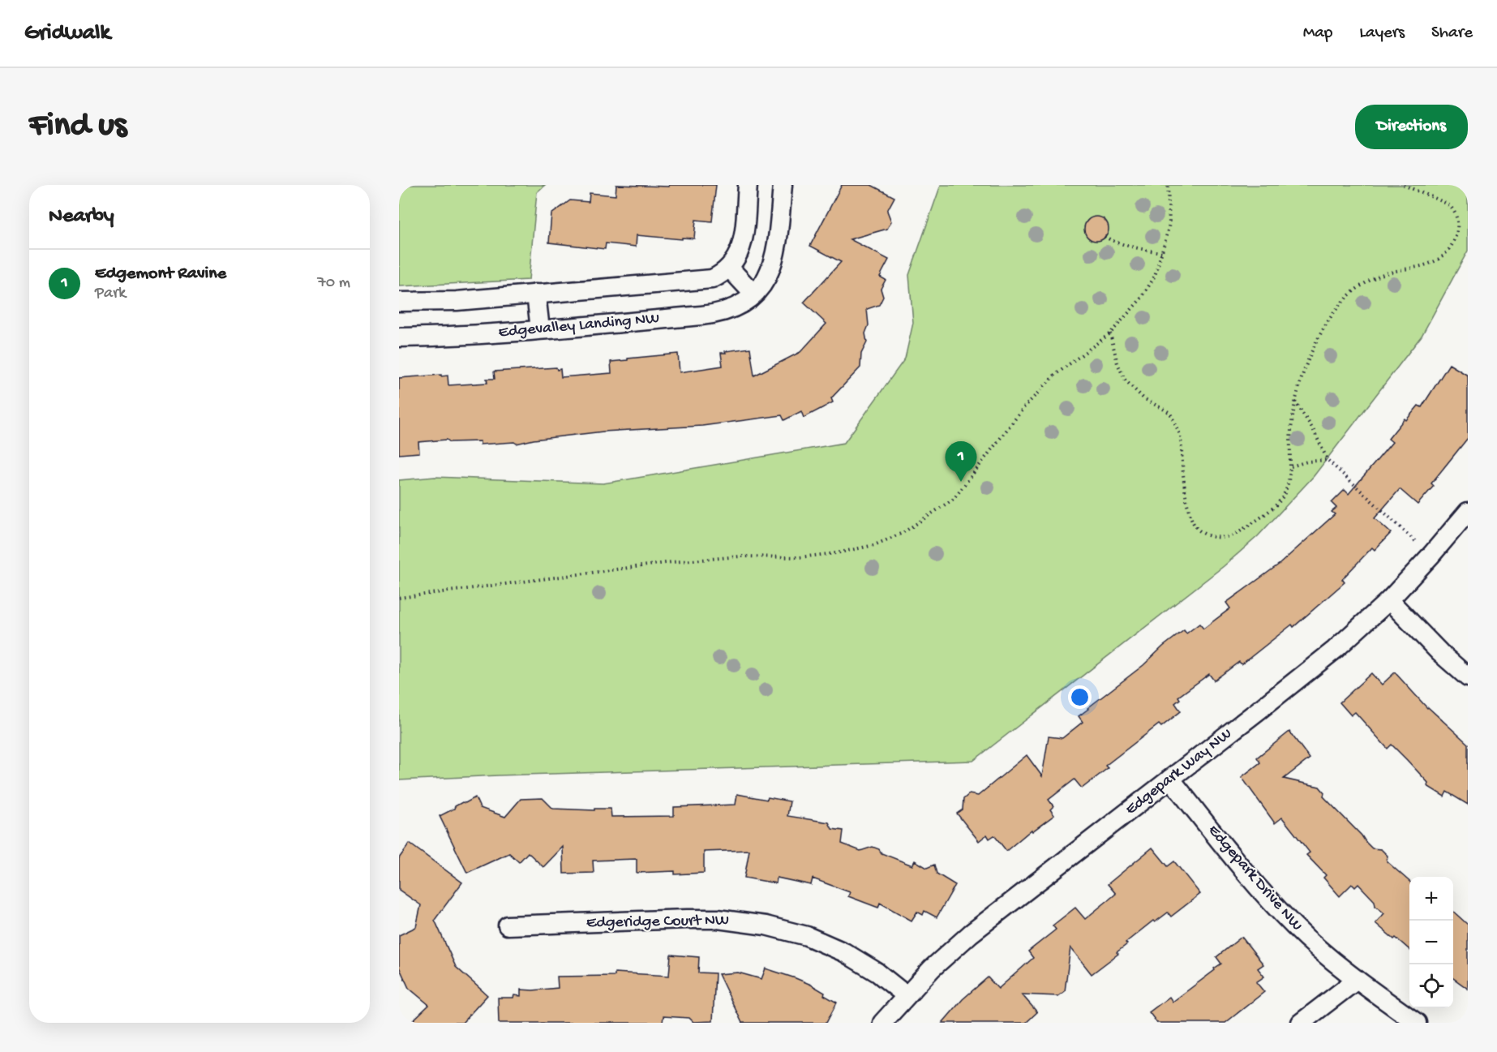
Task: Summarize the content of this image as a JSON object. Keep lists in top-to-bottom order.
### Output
{
  "streets": {
    "street": [
      "Edgevalley Landing NW",
      "Edgepark Way NW",
      "Edgepark Drive NW",
      "Edgeridge Court NW"
    ]
  },
  "crossings": [
    ["Edgepark Way NW", "Edgepark Drive NW"],
    ["Edgepark Way NW", "Edgeridge Court NW"]
  ],
  "page": {
    "header": "Gridwalk",
    "nav": ["Map", "Layers", "Share"],
    "buttons": "Directions",
    "title": "Find us",
    "heading": "Nearby",
    "list": [
      {
        "mark": "1",
        "name": "Edgemont Ravine",
        "note": "Park",
        "value": "70 m"
      }
    ],
    "pins": "1",
    "map_buttons": ["+", "−"]
  }
}
